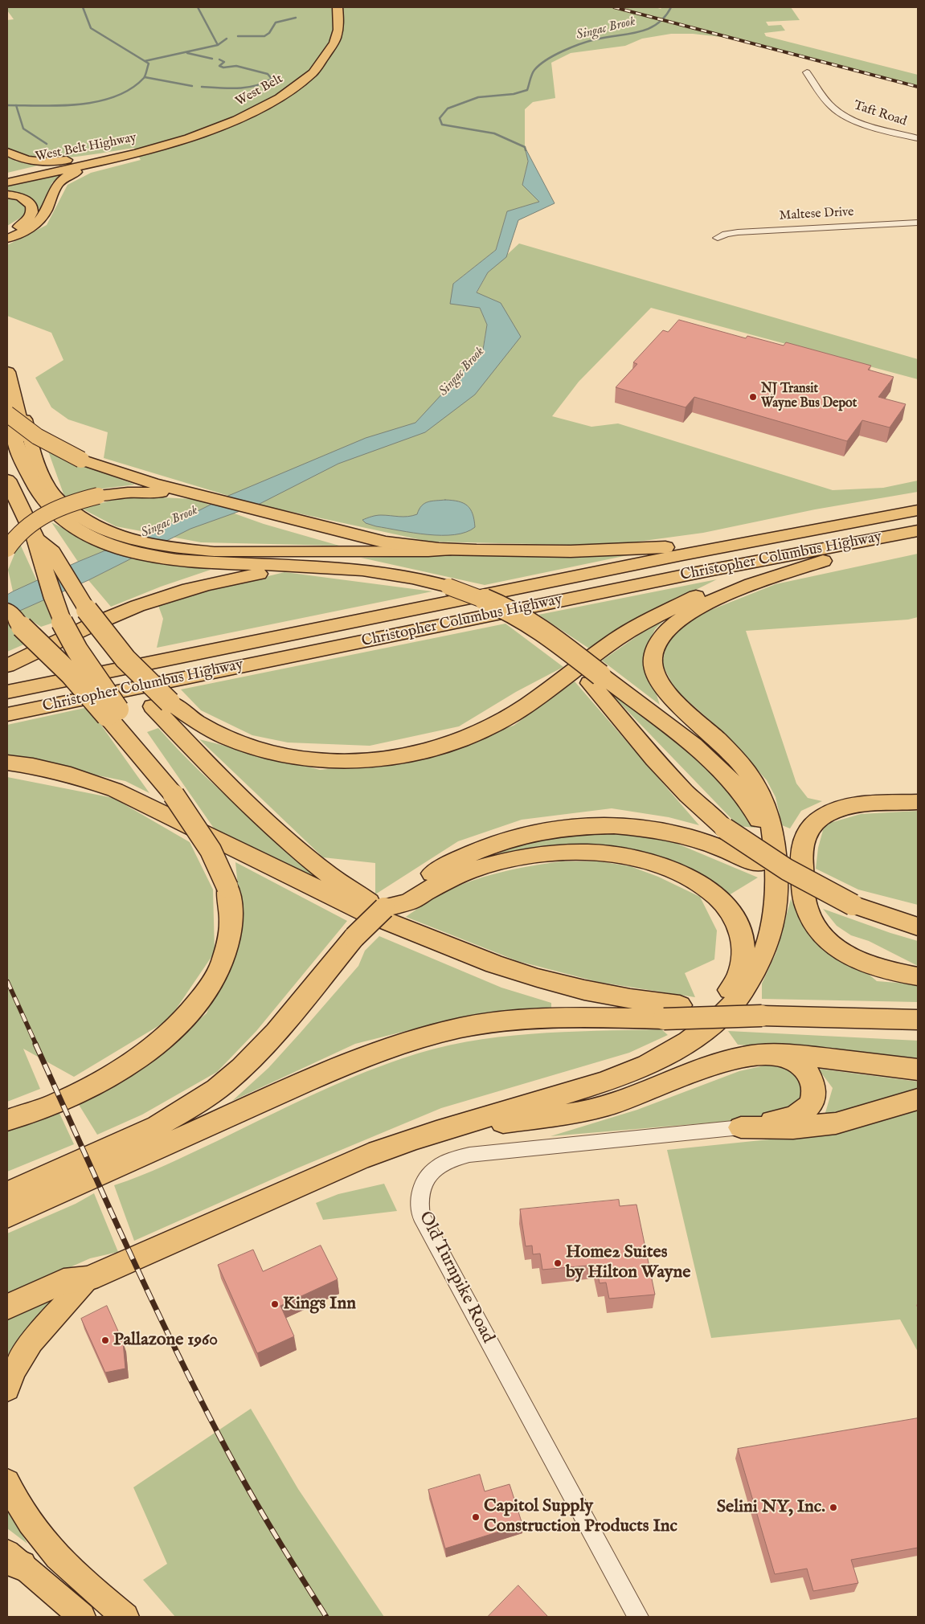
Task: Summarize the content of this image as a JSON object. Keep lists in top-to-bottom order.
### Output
{
  "streets": {
    "highway": ["Christopher Columbus Highway"],
    "main road": ["West Belt", "West Belt Highway"],
    "street": ["Taft Road", "Maltese Drive", "Old Turnpike Road"]
  },
  "crossings": [
    ["West Belt", "West Belt Highway"]
  ],
  "water": ["Singac Brook"],
  "places": [
    "NJ Transit Wayne Bus Depot",
    "Home2 Suites by Hilton Wayne",
    "Kings Inn",
    "Pallazone 1960",
    "Selini NY, Inc.",
    "Capitol Supply Construction Products Inc"
  ]
}
